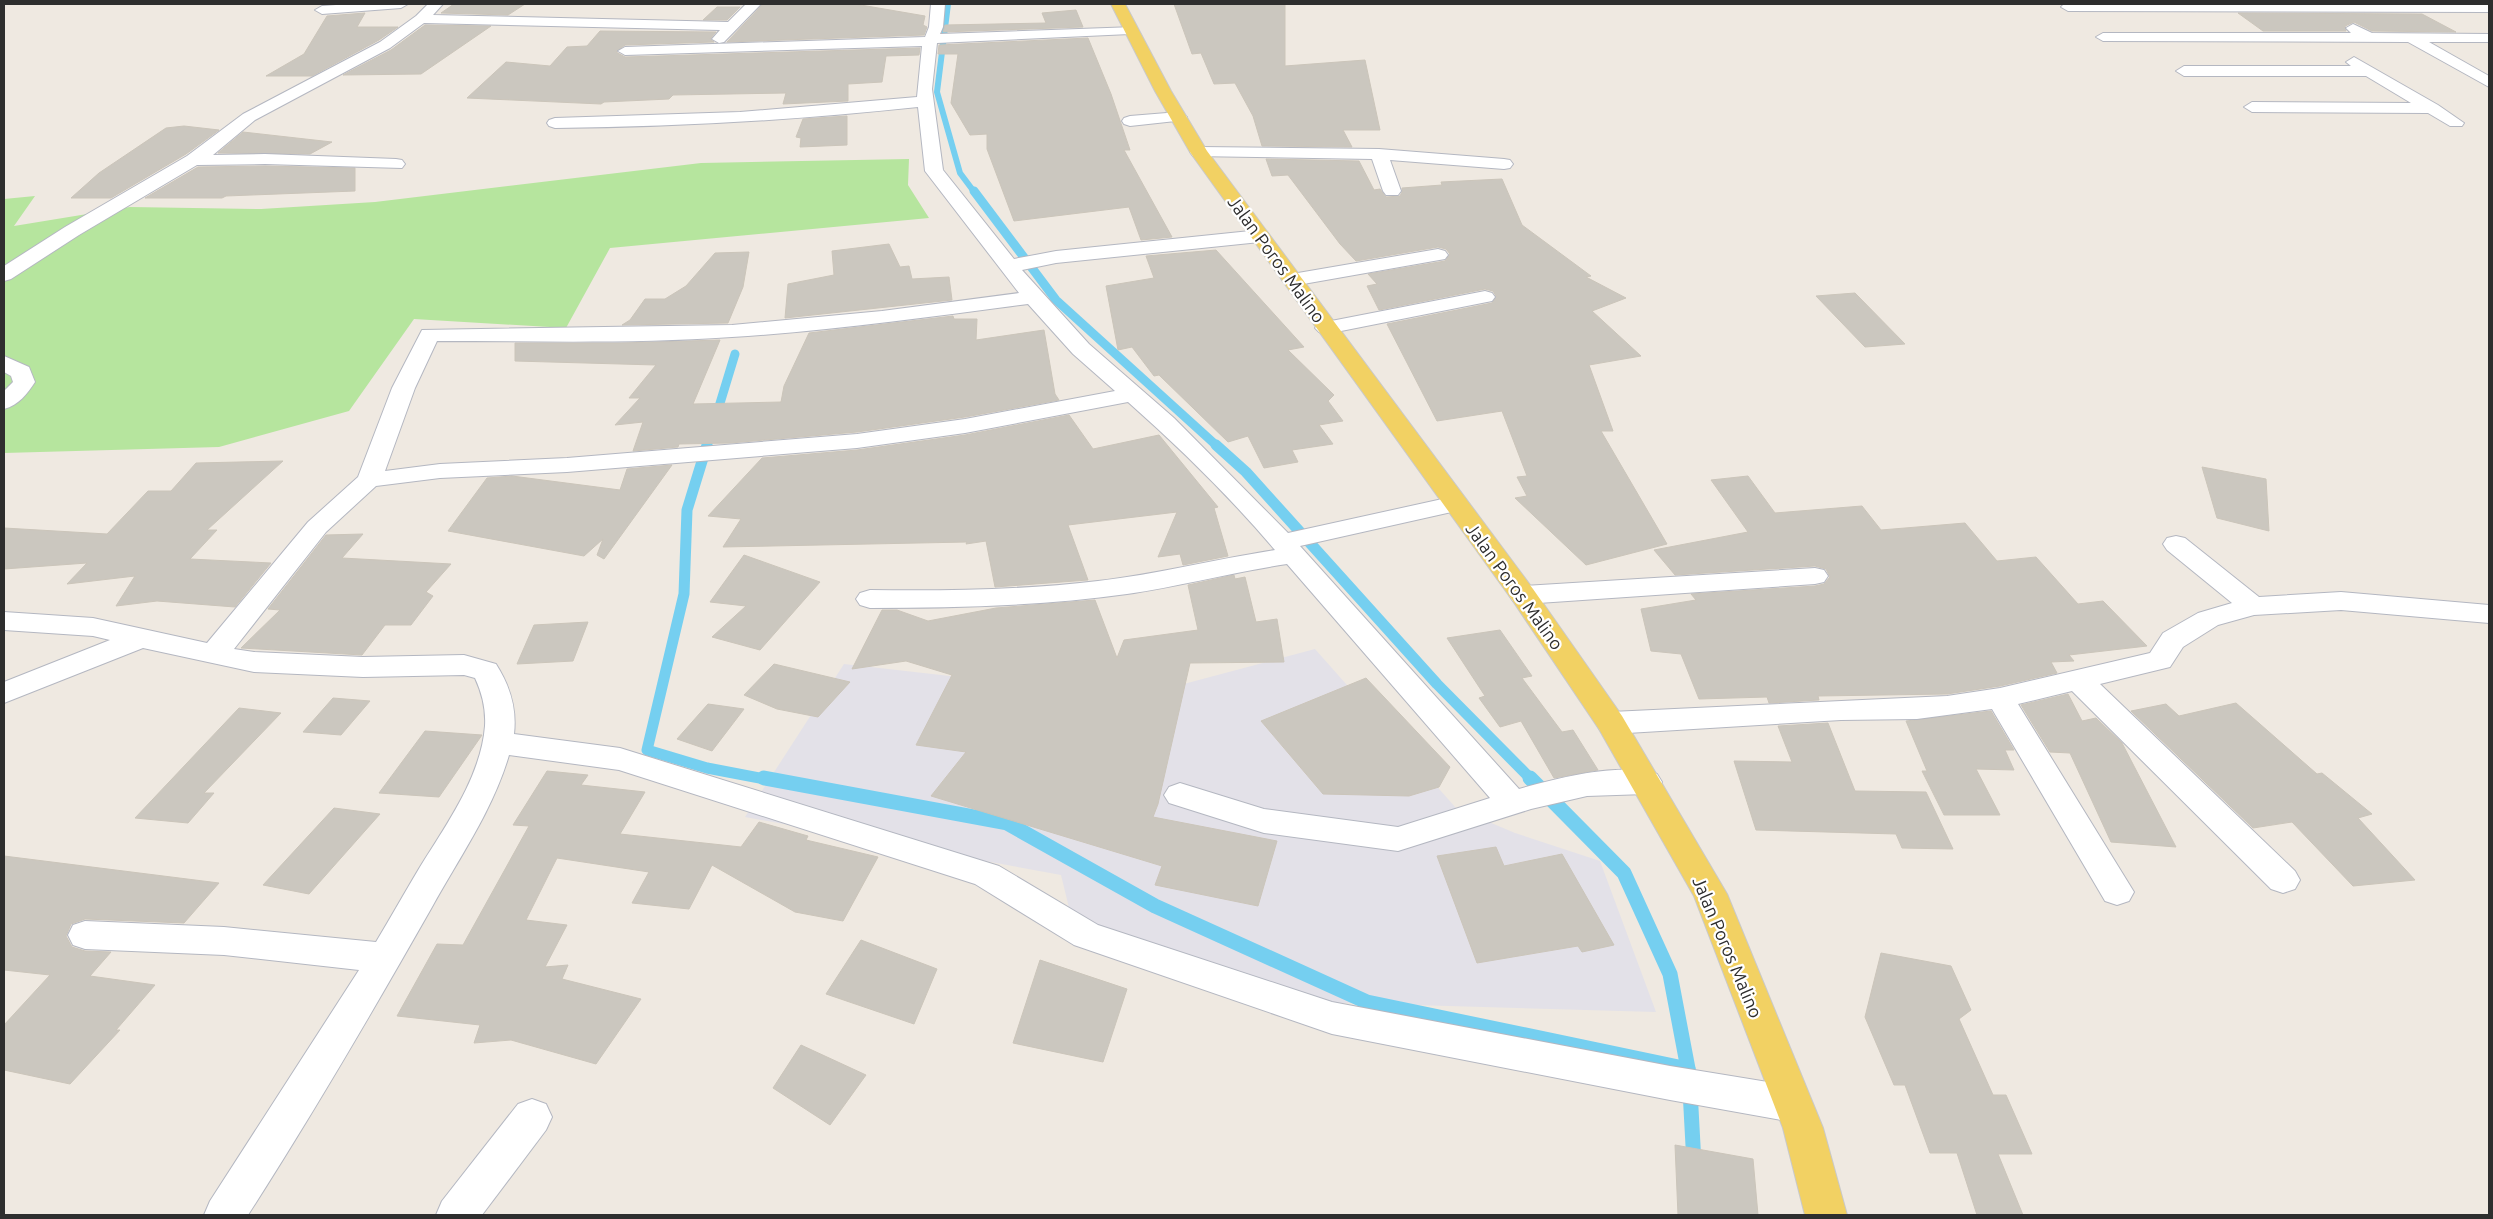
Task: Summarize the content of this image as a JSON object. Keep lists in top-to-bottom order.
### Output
{
  "streets": {
    "main road": ["Jalan Poros Malino"]
  }
}
